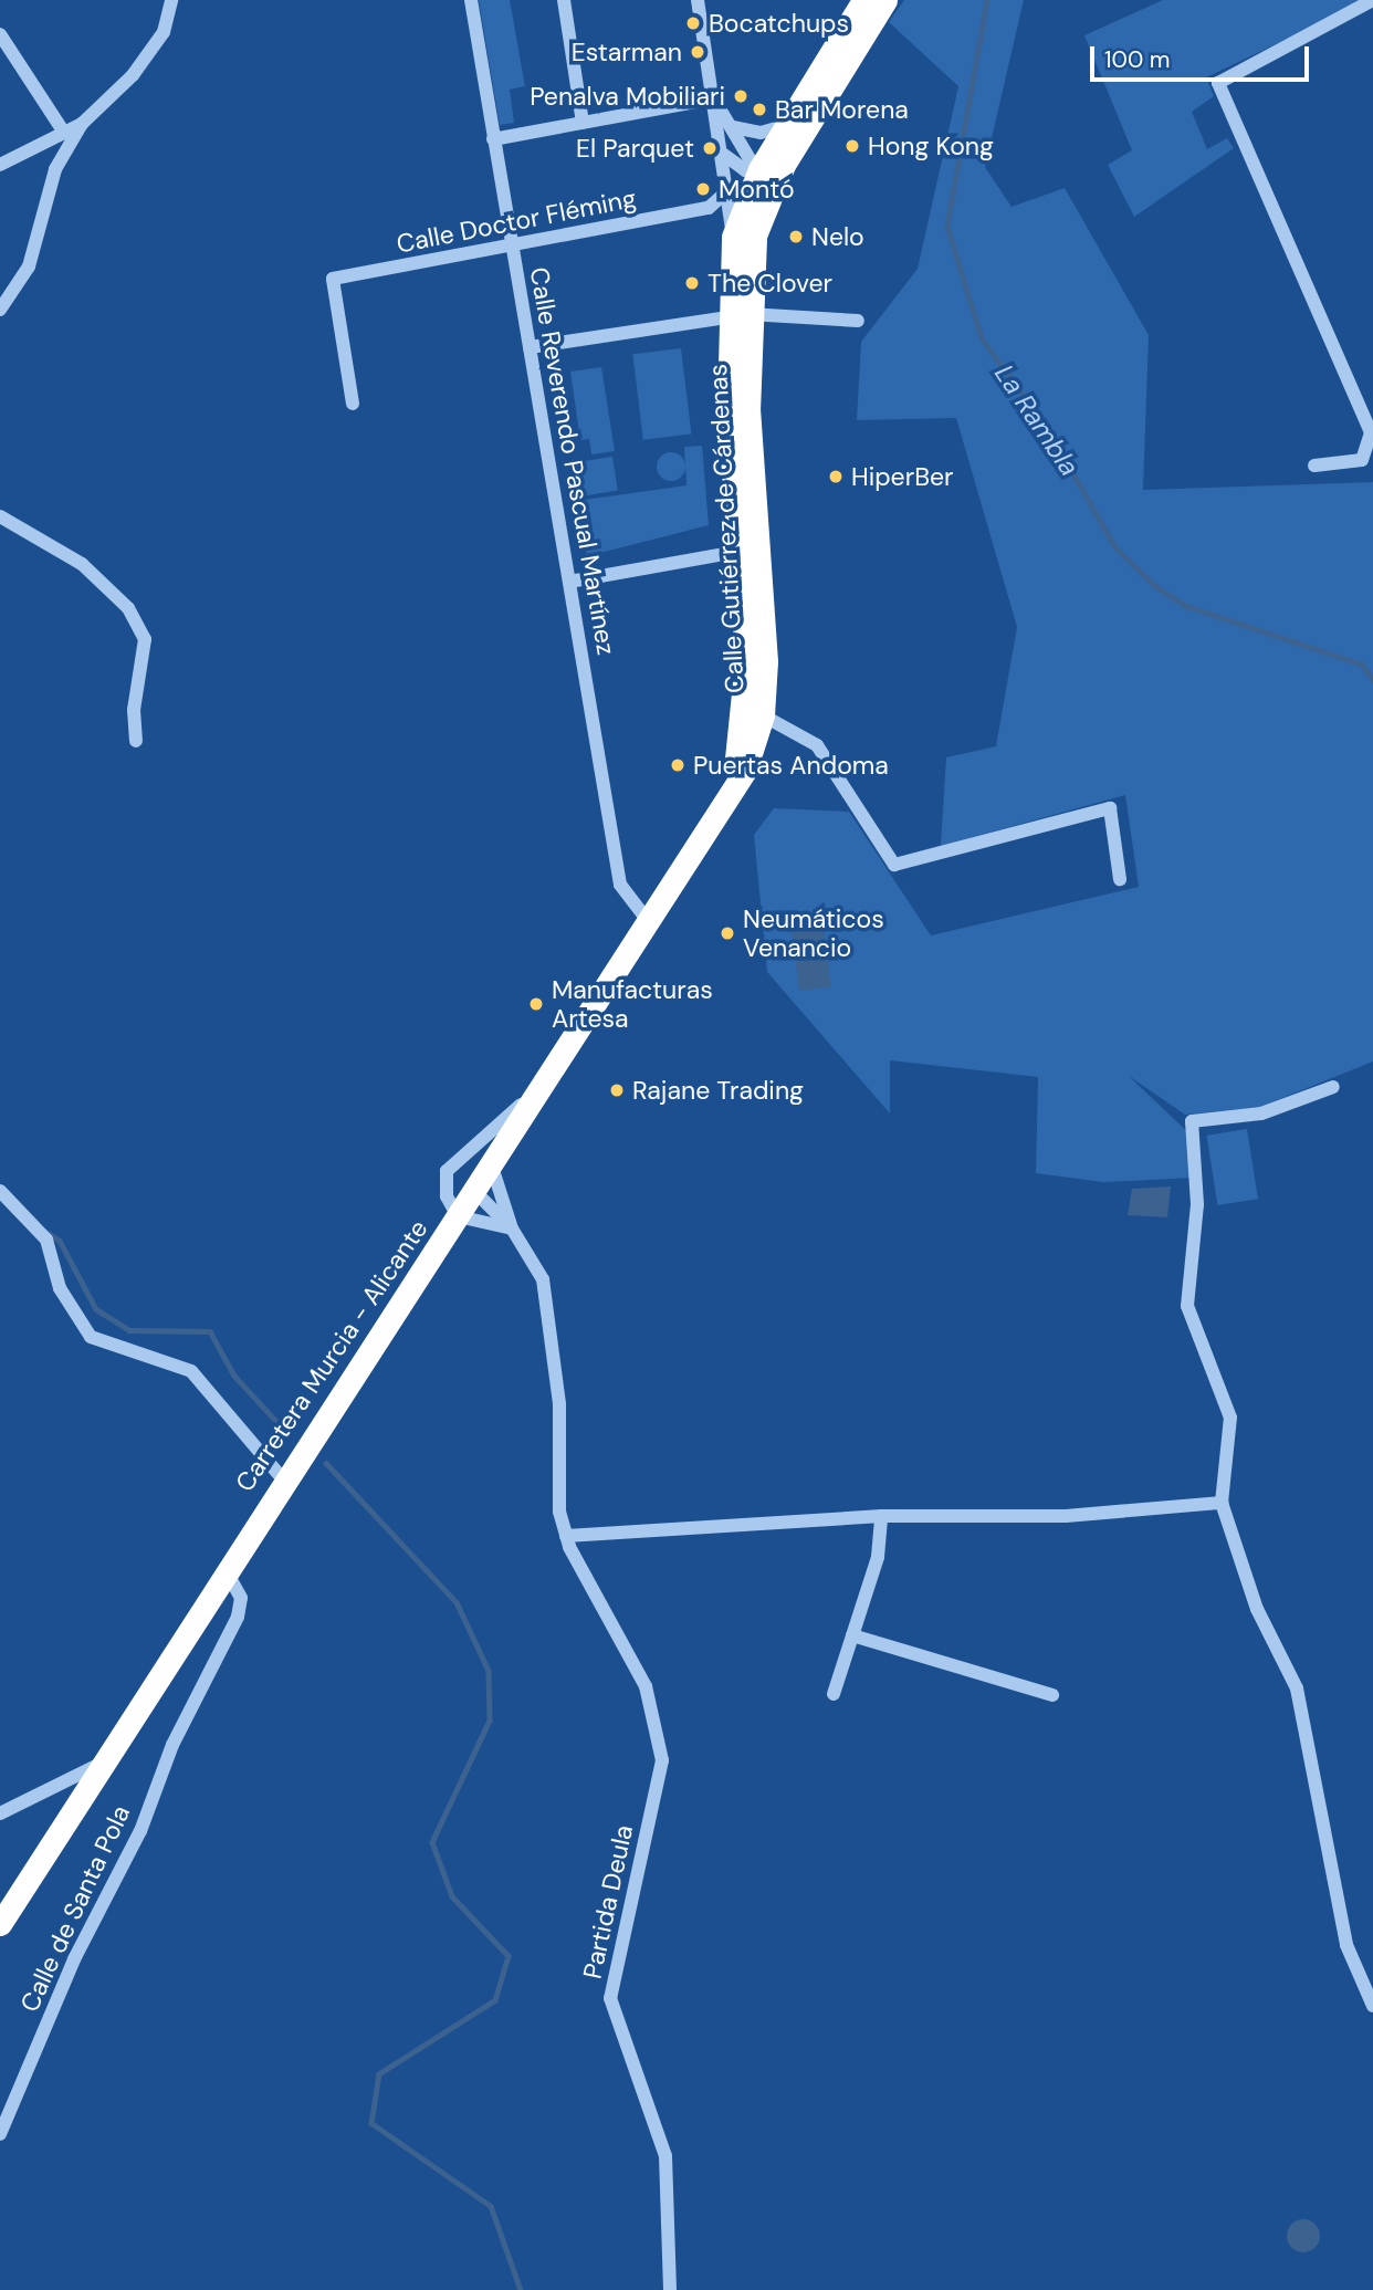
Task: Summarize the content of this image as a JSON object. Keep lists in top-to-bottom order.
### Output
{
  "streets": {
    "highway": ["Calle Gutiérrez de Cárdenas", "Carretera Murcia - Alicante"],
    "street": [
      "Calle Doctor Fléming",
      "Calle Reverendo Pascual Martínez",
      "Partida Deula",
      "Calle de Santa Pola"
    ]
  },
  "crossings": [
    ["Calle Doctor Fléming", "Calle Reverendo Pascual Martínez"],
    ["Calle Reverendo Pascual Martínez", "Carretera Murcia - Alicante"],
    ["Calle Gutiérrez de Cárdenas", "Carretera Murcia - Alicante"],
    ["Carretera Murcia - Alicante", "Partida Deula"],
    ["Carretera Murcia - Alicante", "Calle de Santa Pola"]
  ],
  "water": ["La Rambla"],
  "places": [
    "Bocatchups",
    "Estarman",
    "Penalva Mobiliari",
    "Bar Morena",
    "Hong Kong",
    "El Parquet",
    "Montó",
    "Nelo",
    "The Clover",
    "HiperBer",
    "Puertas Andoma",
    "Neumáticos Venancio",
    "Manufacturas Artesa",
    "Rajane Trading"
  ],
  "scale_bar": "100 m"
}
